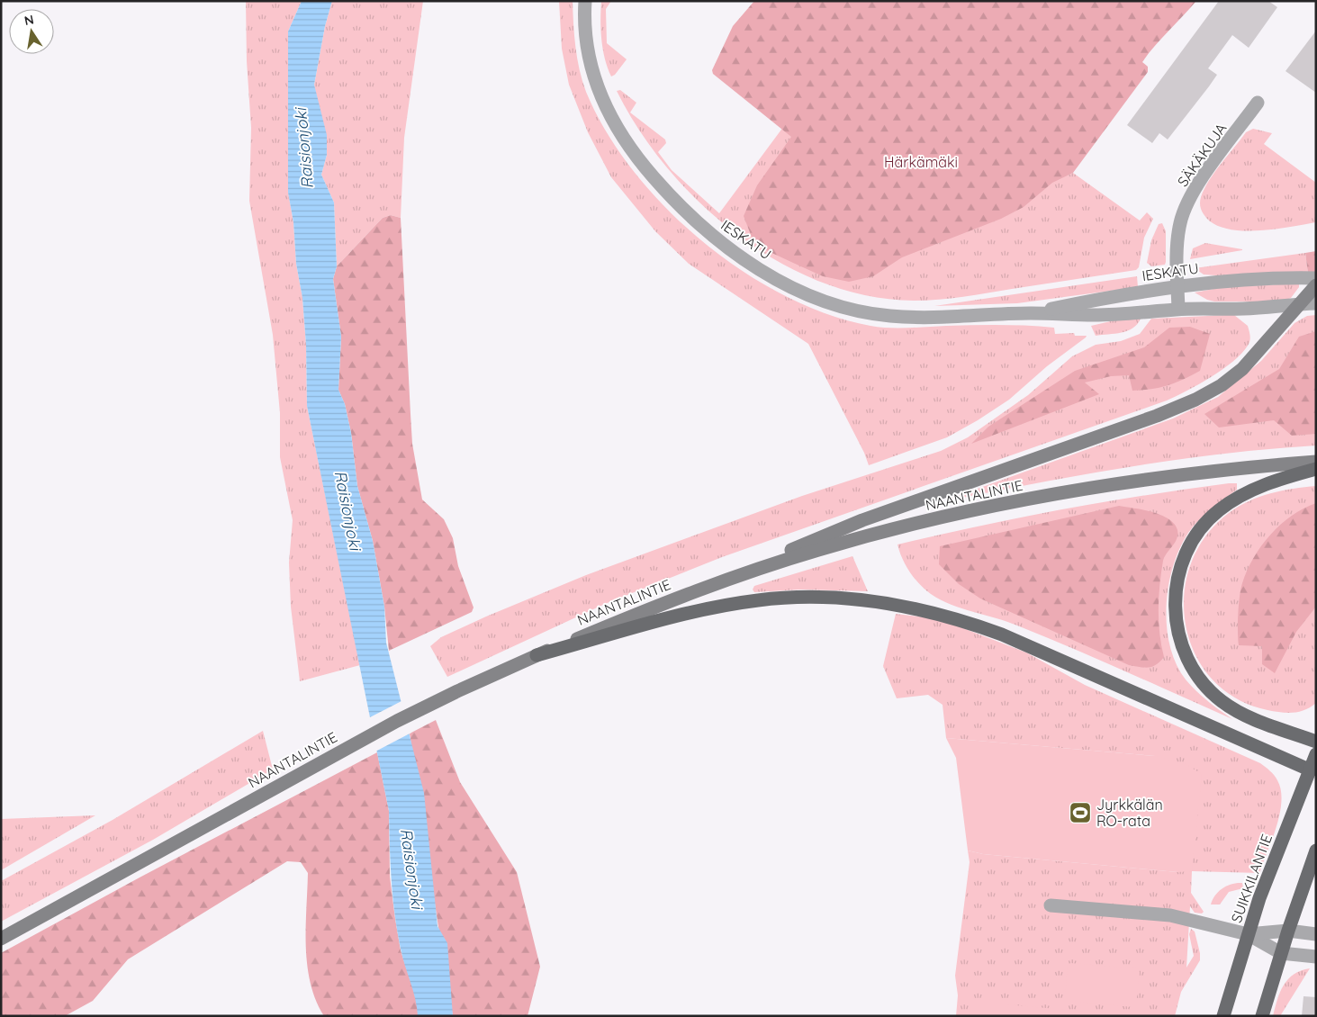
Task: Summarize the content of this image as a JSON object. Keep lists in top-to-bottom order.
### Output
{
  "streets": {
    "main road": ["NAANTALINTIE", "SUIKKILANTIE"],
    "street": ["SÄKÄKUJA", "IESKATU"]
  },
  "crossings": [
    ["SÄKÄKUJA", "IESKATU"]
  ],
  "water": ["Raisionjoki"],
  "parks": ["Härkämäki"],
  "places": {
    "sports": ["Jyrkkälän RO-rata"]
  },
  "north": "top"
}
